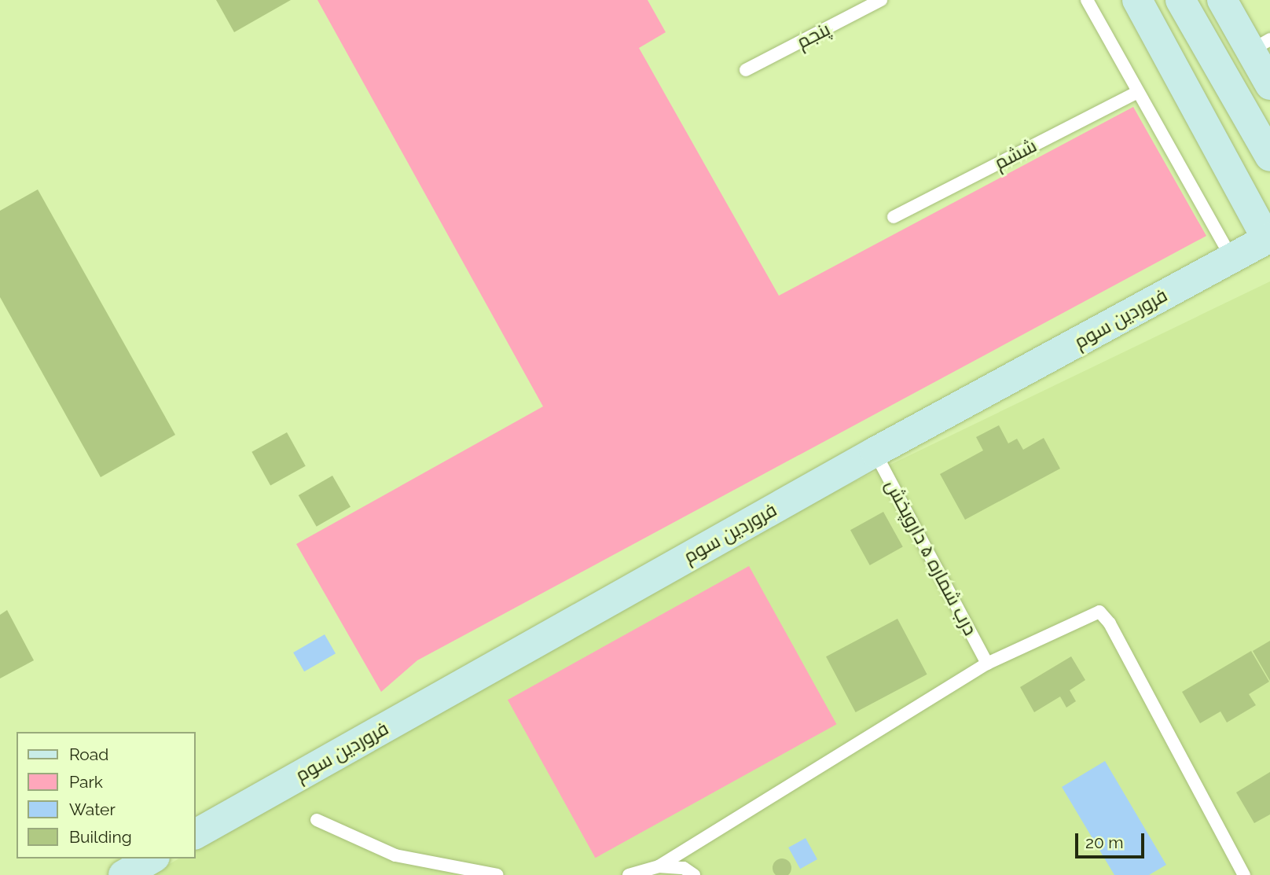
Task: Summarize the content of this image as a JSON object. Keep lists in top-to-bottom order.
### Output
{
  "streets": {
    "street": ["فروردین سوم"],
    "lane": ["پنجم", "ششم", "درب شماره ۵ داروپخش"]
  },
  "crossings": [
    ["فروردین سوم", "درب شماره ۵ داروپخش"]
  ],
  "legend": [
    "Road",
    "Park",
    "Water",
    "Building"
  ],
  "scale_bar": "20 m"
}
